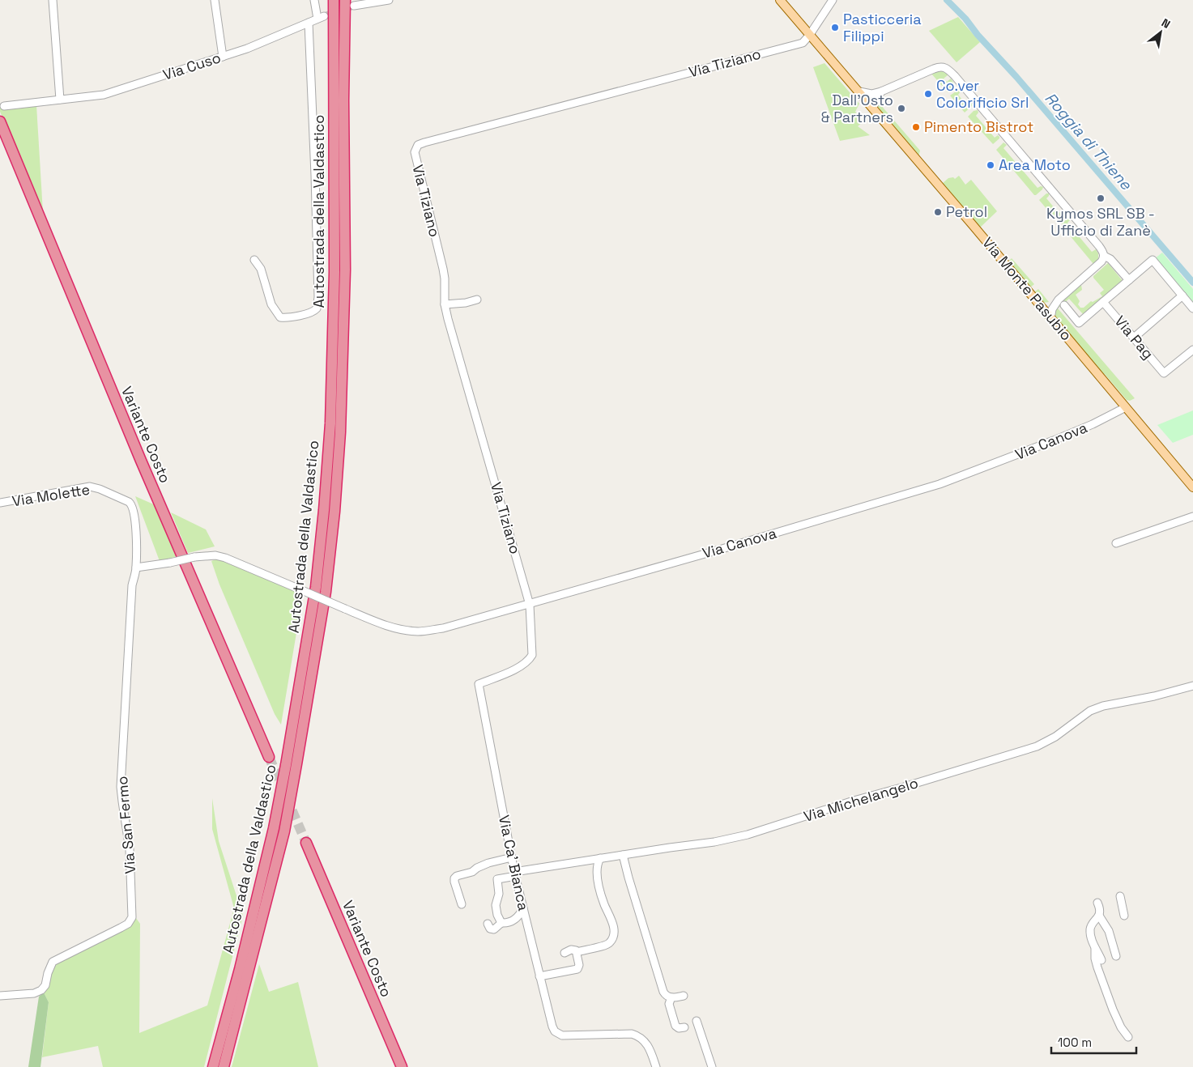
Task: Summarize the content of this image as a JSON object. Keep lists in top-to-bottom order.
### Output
{
  "streets": {
    "highway": ["Autostrada della Valdastico", "Variante Costo"],
    "main road": ["Via Monte Pasubio"],
    "street": [
      "Via Tiziano",
      "Via Cuso",
      "Via Pag",
      "Via Canova",
      "Via Molette",
      "Via Michelangelo",
      "Via San Fermo",
      "Via Ca' Bianca"
    ]
  },
  "crossings": [
    ["Via Tiziano", "Via Monte Pasubio"],
    ["Via Tiziano", "Via Canova"],
    ["Via Tiziano", "Via Ca' Bianca"],
    ["Via Monte Pasubio", "Via Canova"],
    ["Via Canova", "Via Molette"],
    ["Via Canova", "Via San Fermo"],
    ["Via Canova", "Via Ca' Bianca"],
    ["Via Molette", "Via San Fermo"],
    ["Via Michelangelo", "Via Ca' Bianca"]
  ],
  "water": ["Roggia di Thiene"],
  "places": [
    "Pasticceria Filippi",
    "Co.ver Colorificio Srl",
    "Dall'Osto & Partners",
    "Pimento Bistrot",
    "Area Moto",
    "Kymos SRL SB - Ufficio di Zanè",
    "Petrol"
  ],
  "scale_bar": "100 m",
  "north": "top right"
}
